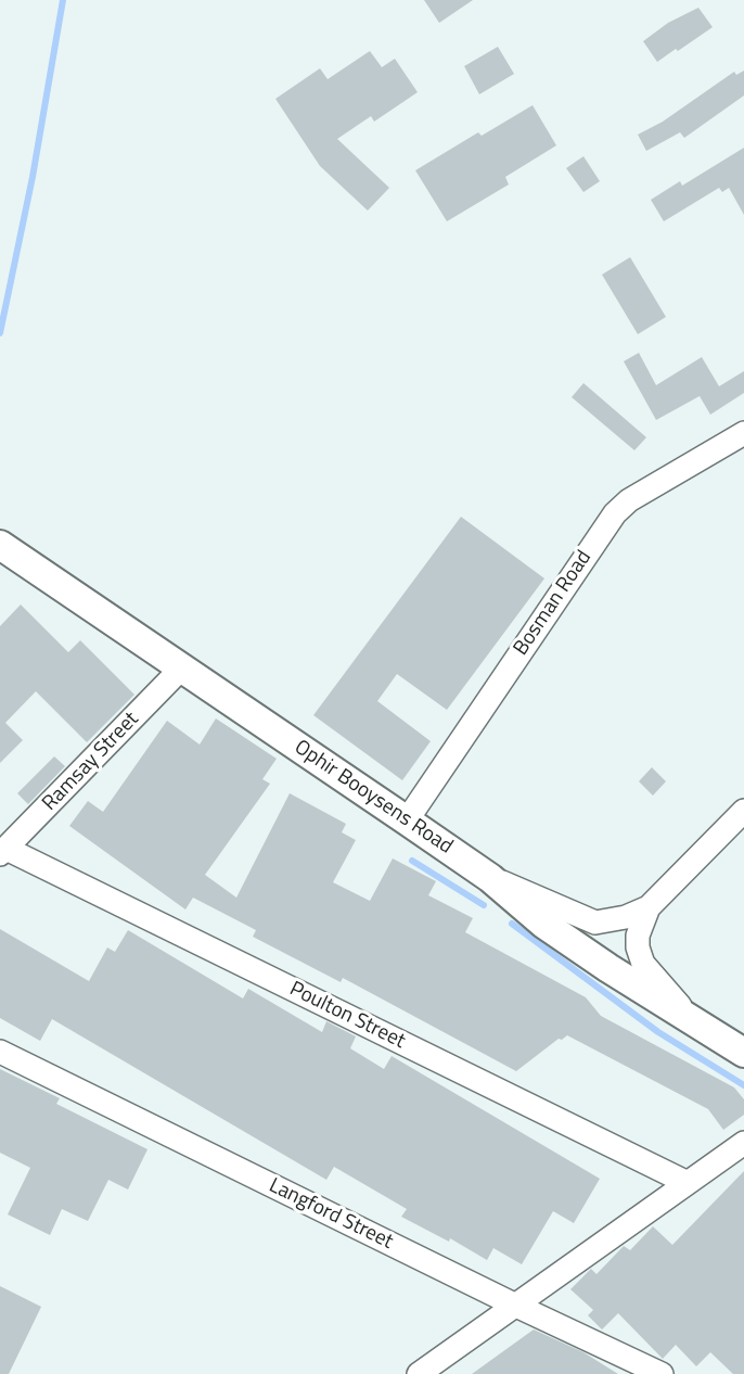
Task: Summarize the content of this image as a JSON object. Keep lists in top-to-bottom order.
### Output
{
  "streets": {
    "main road": ["Ophir Booysens Road"],
    "street": [
      "Bosman Road",
      "Ramsay Street",
      "Poulton Street",
      "Langford Street"
    ]
  },
  "crossings": [
    ["Bosman Road", "Ophir Booysens Road"],
    ["Ramsay Street", "Ophir Booysens Road"],
    ["Ramsay Street", "Poulton Street"]
  ]
}
